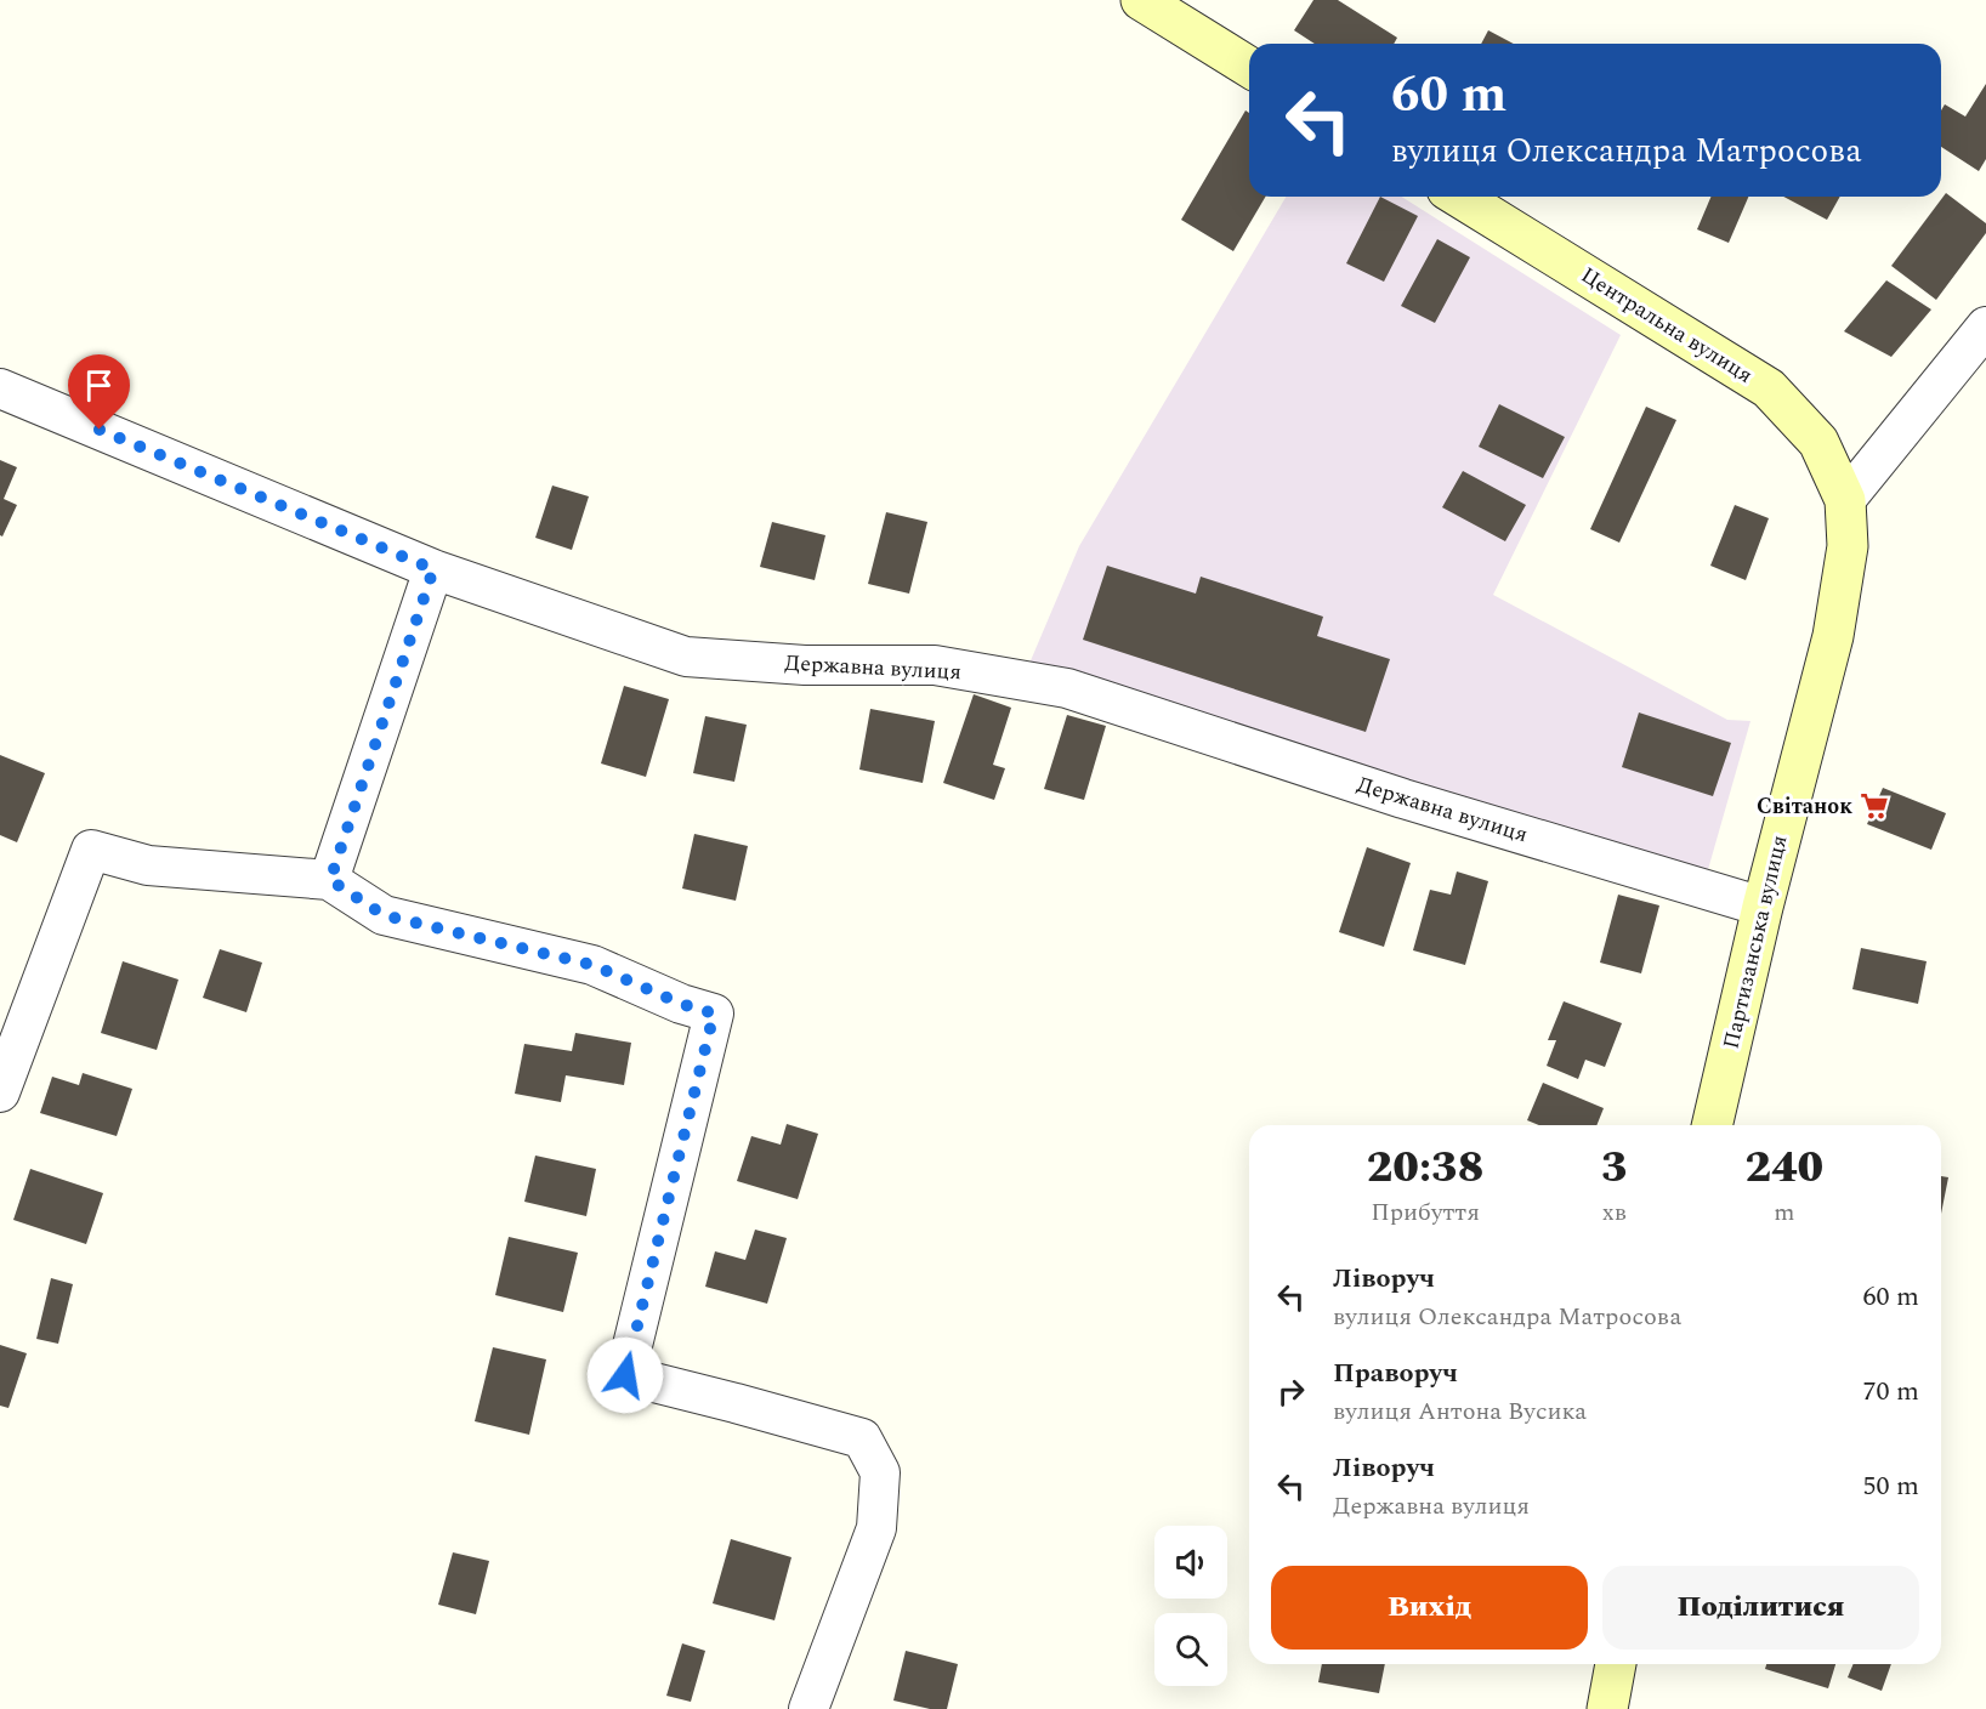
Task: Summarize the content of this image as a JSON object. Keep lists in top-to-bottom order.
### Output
{
  "streets": {
    "main road": ["Центральна вулиця", "Партизанська вулиця"],
    "street": ["Державна вулиця"]
  },
  "crossings": [
    ["Центральна вулиця", "Партизанська вулиця"],
    ["Державна вулиця", "Партизанська вулиця"]
  ],
  "places": {
    "supermarket": ["Світанок"]
  },
  "page": {
    "turn": ["60 m", "вулиця Олександра Матросова"],
    "eta": [
      "20:38",
      "Прибуття",
      "3",
      "хв",
      "240",
      "m"
    ],
    "list": [
      {
        "name": "Ліворуч",
        "note": "вулиця Олександра Матросова",
        "value": "60 m"
      },
      {
        "name": "Праворуч",
        "note": "вулиця Антона Вусика",
        "value": "70 m"
      },
      {
        "name": "Ліворуч",
        "note": "Державна вулиця",
        "value": "50 m"
      }
    ],
    "buttons": ["Вихід", "Поділитися"]
  }
}
